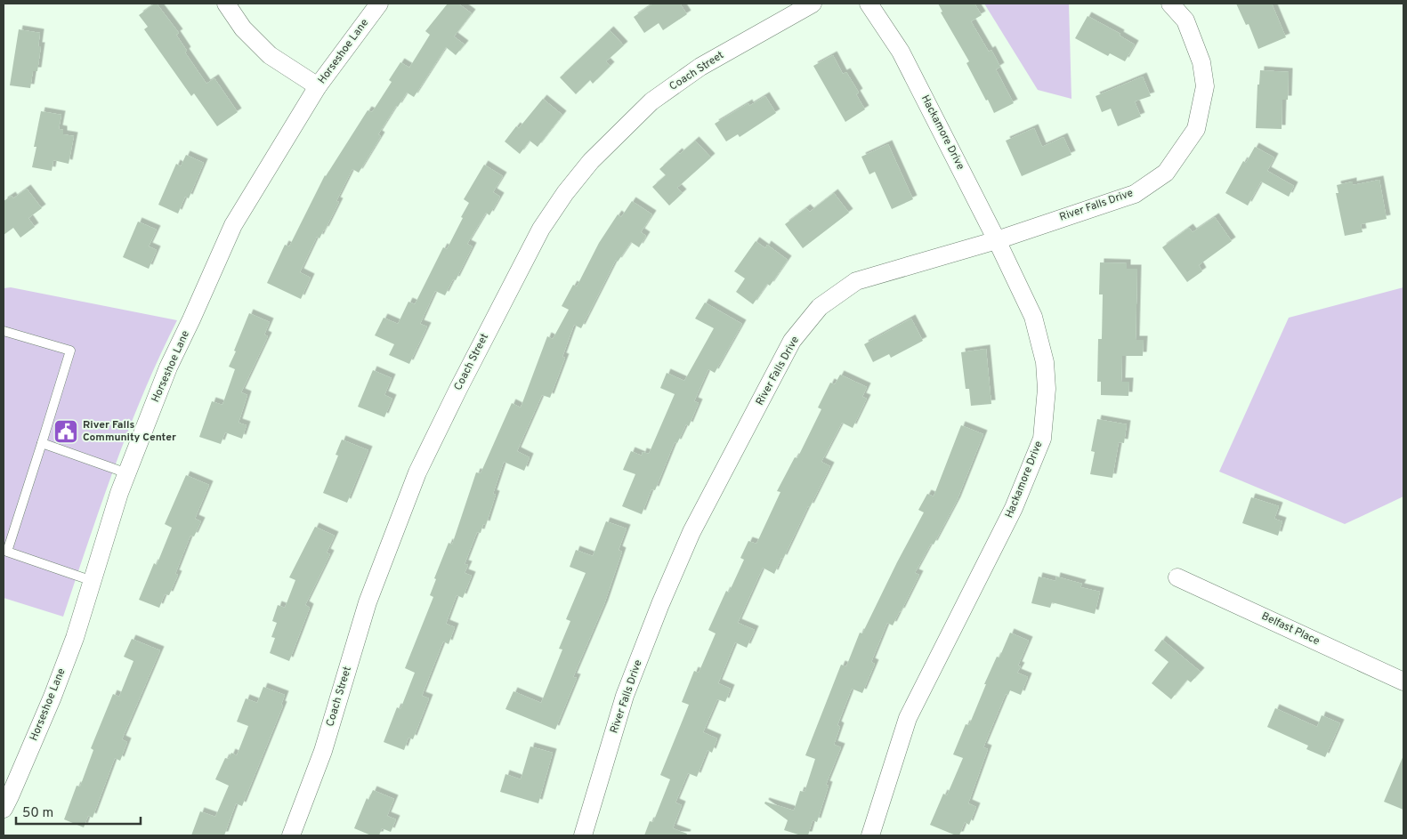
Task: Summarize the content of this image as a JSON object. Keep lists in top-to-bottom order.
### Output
{
  "streets": {
    "street": [
      "Horseshoe Lane",
      "Coach Street",
      "Hackamore Drive",
      "River Falls Drive",
      "Belfast Place"
    ]
  },
  "crossings": [
    ["Hackamore Drive", "River Falls Drive"]
  ],
  "places": {
    "public building": ["River Falls Community Center"]
  },
  "scale_bar": "50 m"
}
